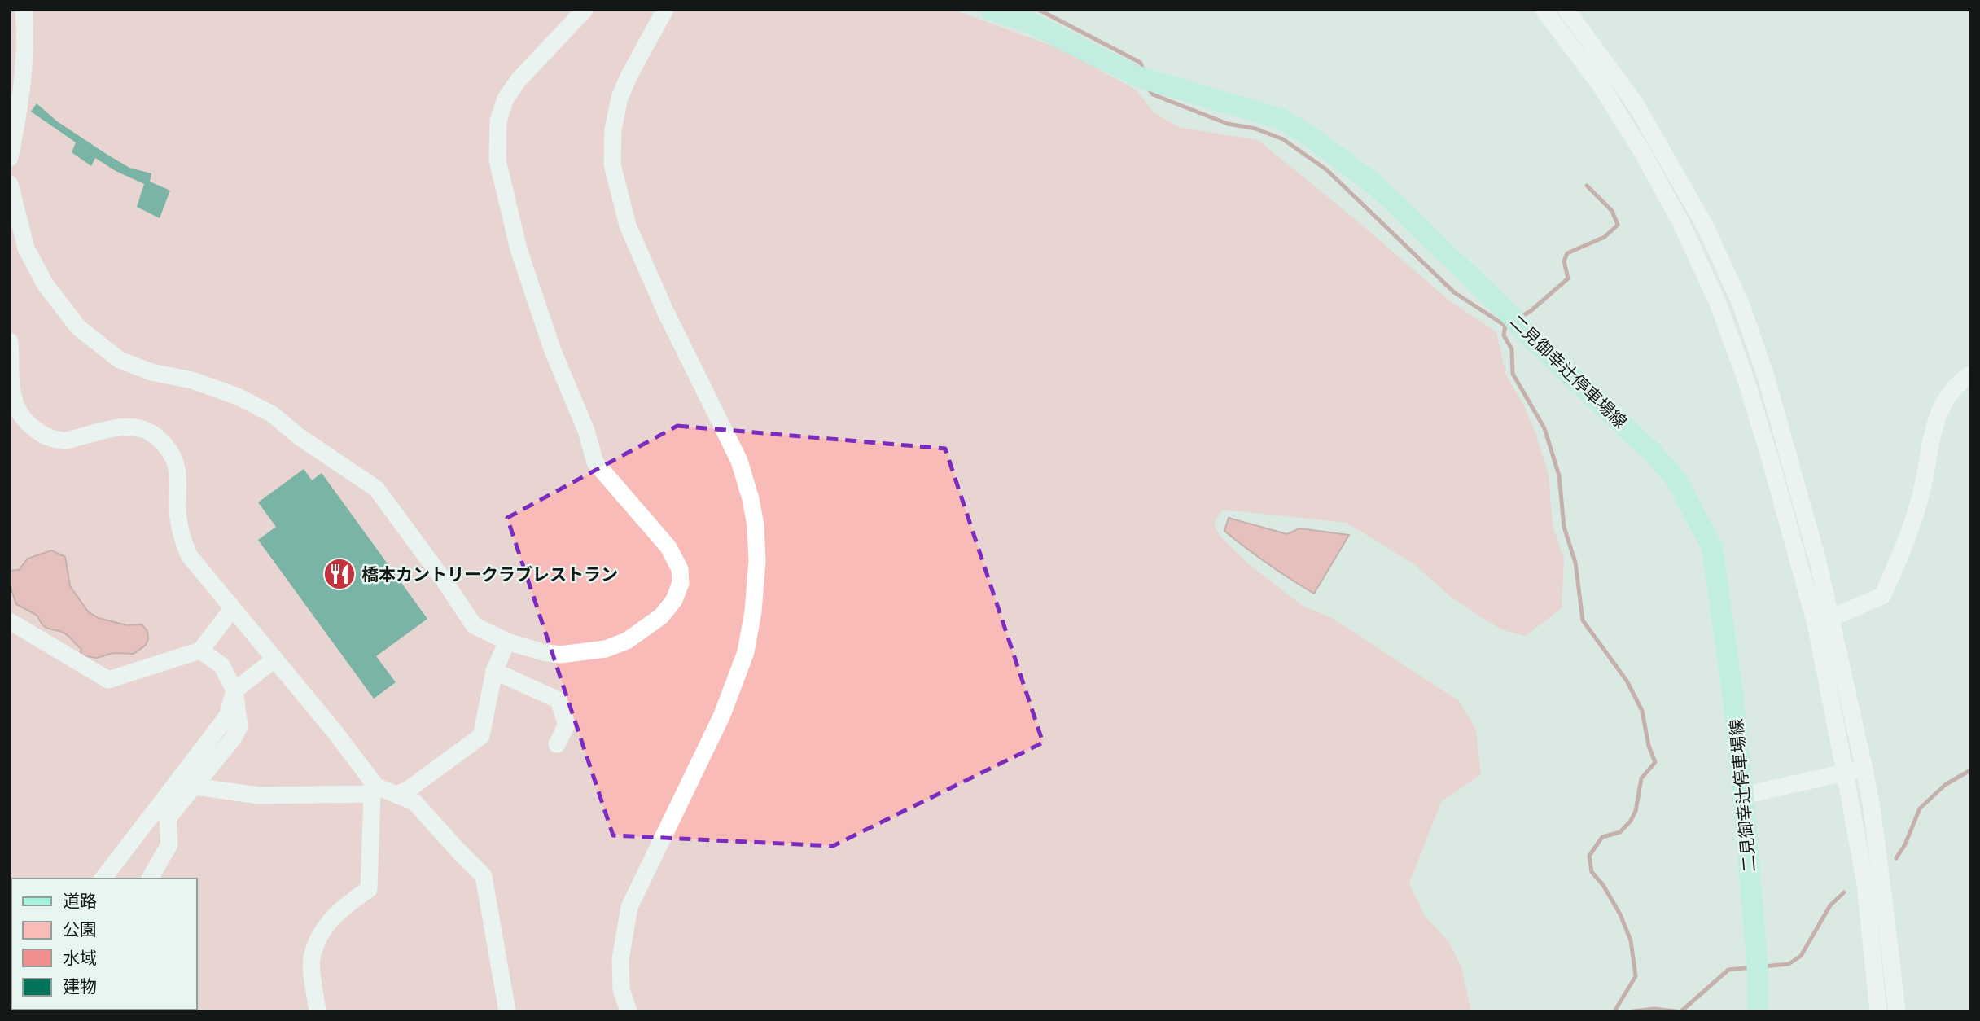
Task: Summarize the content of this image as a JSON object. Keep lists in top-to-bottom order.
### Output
{
  "streets": {
    "main road": ["二見御幸辻停車場線"]
  },
  "places": {
    "restaurant": ["橋本カントリークラブレストラン"]
  },
  "legend": [
    "道路",
    "公園",
    "水域",
    "建物"
  ]
}
